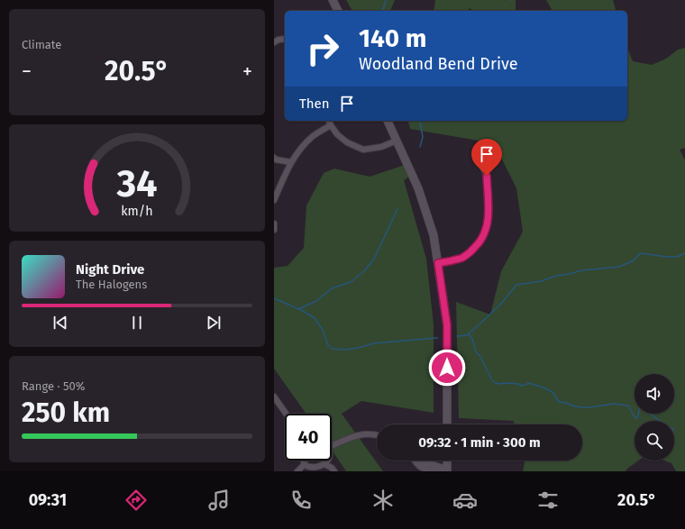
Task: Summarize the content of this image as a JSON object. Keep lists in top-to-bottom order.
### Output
{
  "page": {
    "tile": [
      "Climate",
      ["Range · 50%", "250 km"]
    ],
    "turn": ["140 m", "Woodland Bend Drive"],
    "heat": ["−", "20.5°", "+"],
    "then": "Then",
    "song": ["Night Drive", "The Halogens"],
    "limit": "40",
    "trip": "09:32 · 1 min · 300 m",
    "tabs": ["09:31", "20.5°"],
    "gauge": ["34", "km/h"]
  }
}
